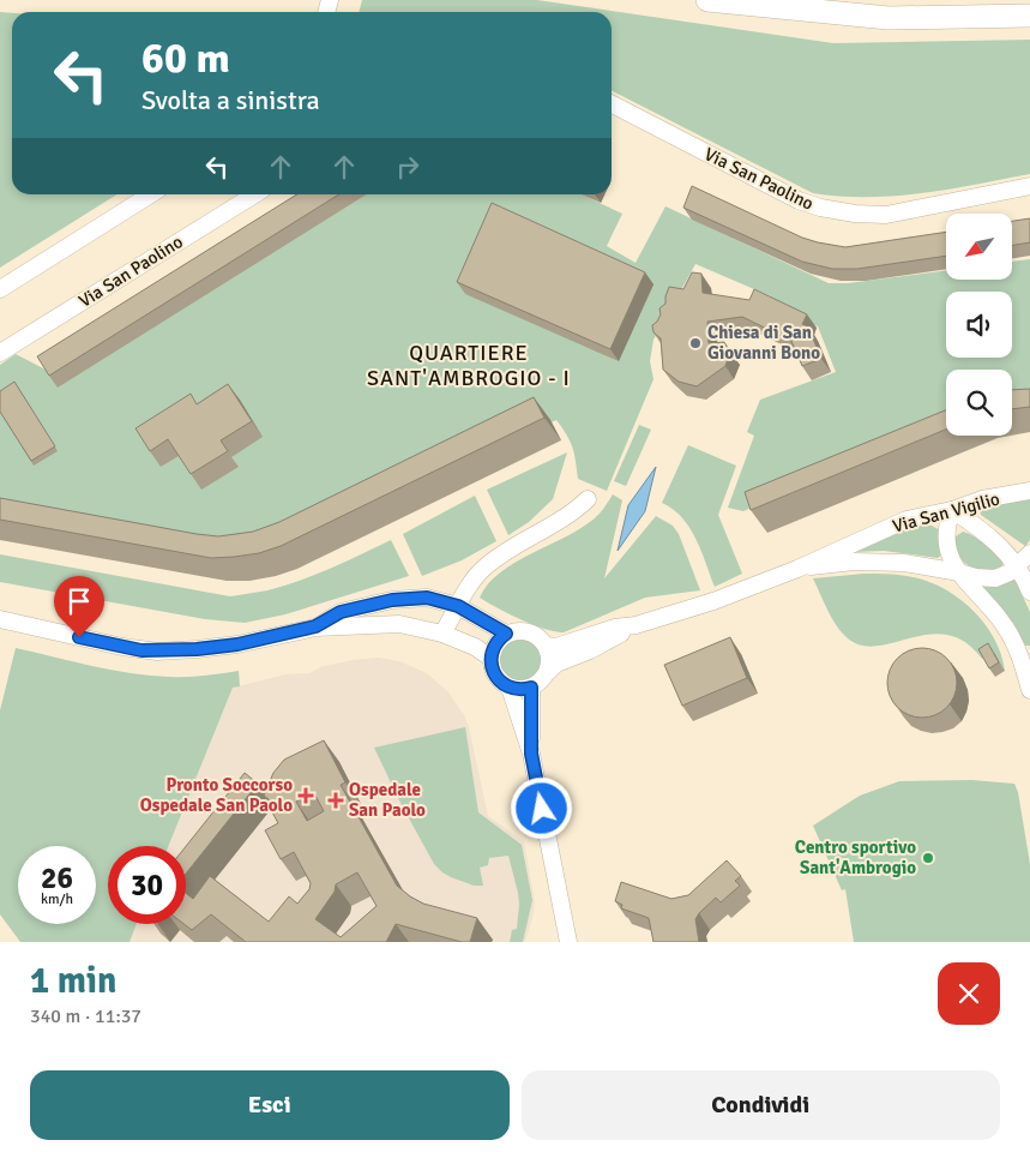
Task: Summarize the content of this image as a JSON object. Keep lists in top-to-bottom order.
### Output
{
  "streets": {
    "street": ["Via San Paolino", "Via San Vigilio"]
  },
  "districts": ["QUARTIERE SANT'AMBROGIO - I"],
  "places": {
    "other": ["Chiesa di San Giovanni Bono", "Centro sportivo Sant'Ambrogio"],
    "health": ["Pronto Soccorso Ospedale San Paolo", "Ospedale San Paolo"]
  },
  "north": "bottom left",
  "page": {
    "turn": ["60 m", "Svolta a sinistra"],
    "speed": "26 km/h",
    "limit": "30",
    "heading": ["1 min", "340 m · 11:37"],
    "buttons": ["Esci", "Condividi"]
  }
}
